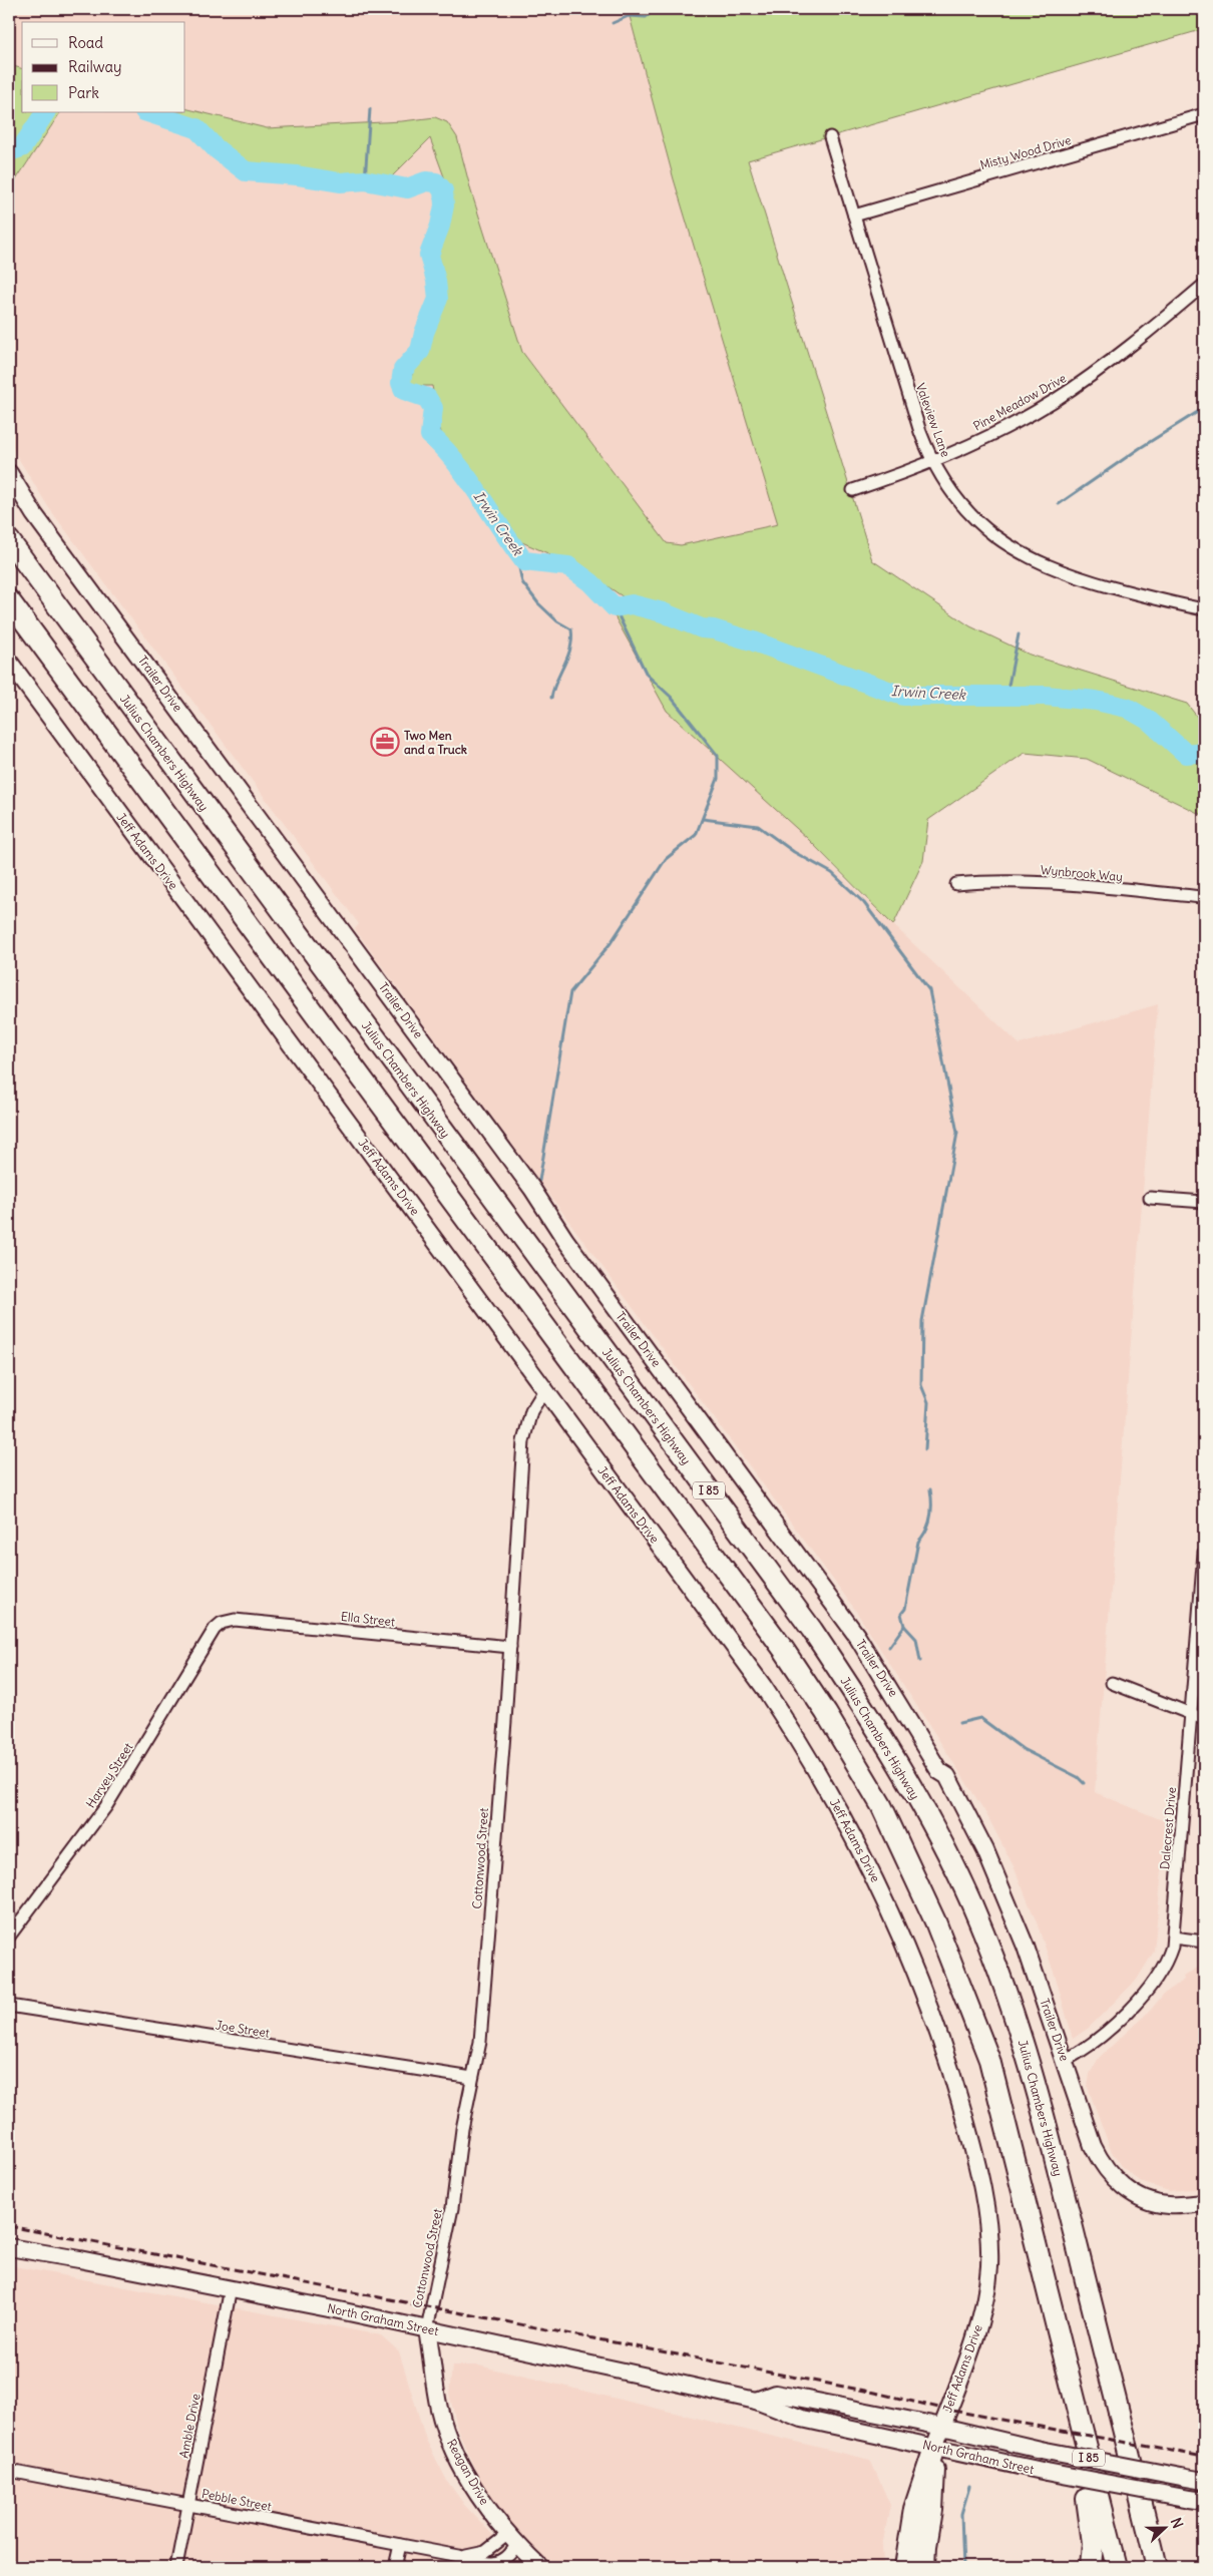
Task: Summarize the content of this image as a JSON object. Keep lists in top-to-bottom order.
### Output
{
  "streets": {
    "highway": ["Julius Chambers Highway", "I 85"],
    "street": [
      "Misty Wood Drive",
      "Pine Meadow Drive",
      "Valeview Lane",
      "Trailer Drive",
      "Jeff Adams Drive",
      "Wynbrook Way",
      "Ella Street",
      "Harvey Street",
      "Dalecrest Drive",
      "Cottonwood Street",
      "Joe Street",
      "North Graham Street",
      "Amble Drive",
      "Reagan Drive",
      "Pebble Street"
    ]
  },
  "crossings": [
    ["Misty Wood Drive", "Valeview Lane"],
    ["Pine Meadow Drive", "Valeview Lane"],
    ["Trailer Drive", "Dalecrest Drive"],
    ["Jeff Adams Drive", "Cottonwood Street"],
    ["Jeff Adams Drive", "North Graham Street"],
    ["Ella Street", "Harvey Street"],
    ["Ella Street", "Cottonwood Street"],
    ["Cottonwood Street", "Joe Street"],
    ["Cottonwood Street", "North Graham Street"],
    ["Cottonwood Street", "Reagan Drive"],
    ["North Graham Street", "Amble Drive"],
    ["North Graham Street", "Reagan Drive"],
    ["Amble Drive", "Pebble Street"],
    ["Reagan Drive", "Pebble Street"]
  ],
  "water": ["Irwin Creek"],
  "places": {
    "office": ["Two Men and a Truck"]
  },
  "legend": ["Road", "Railway", "Park"],
  "north": "right"
}
